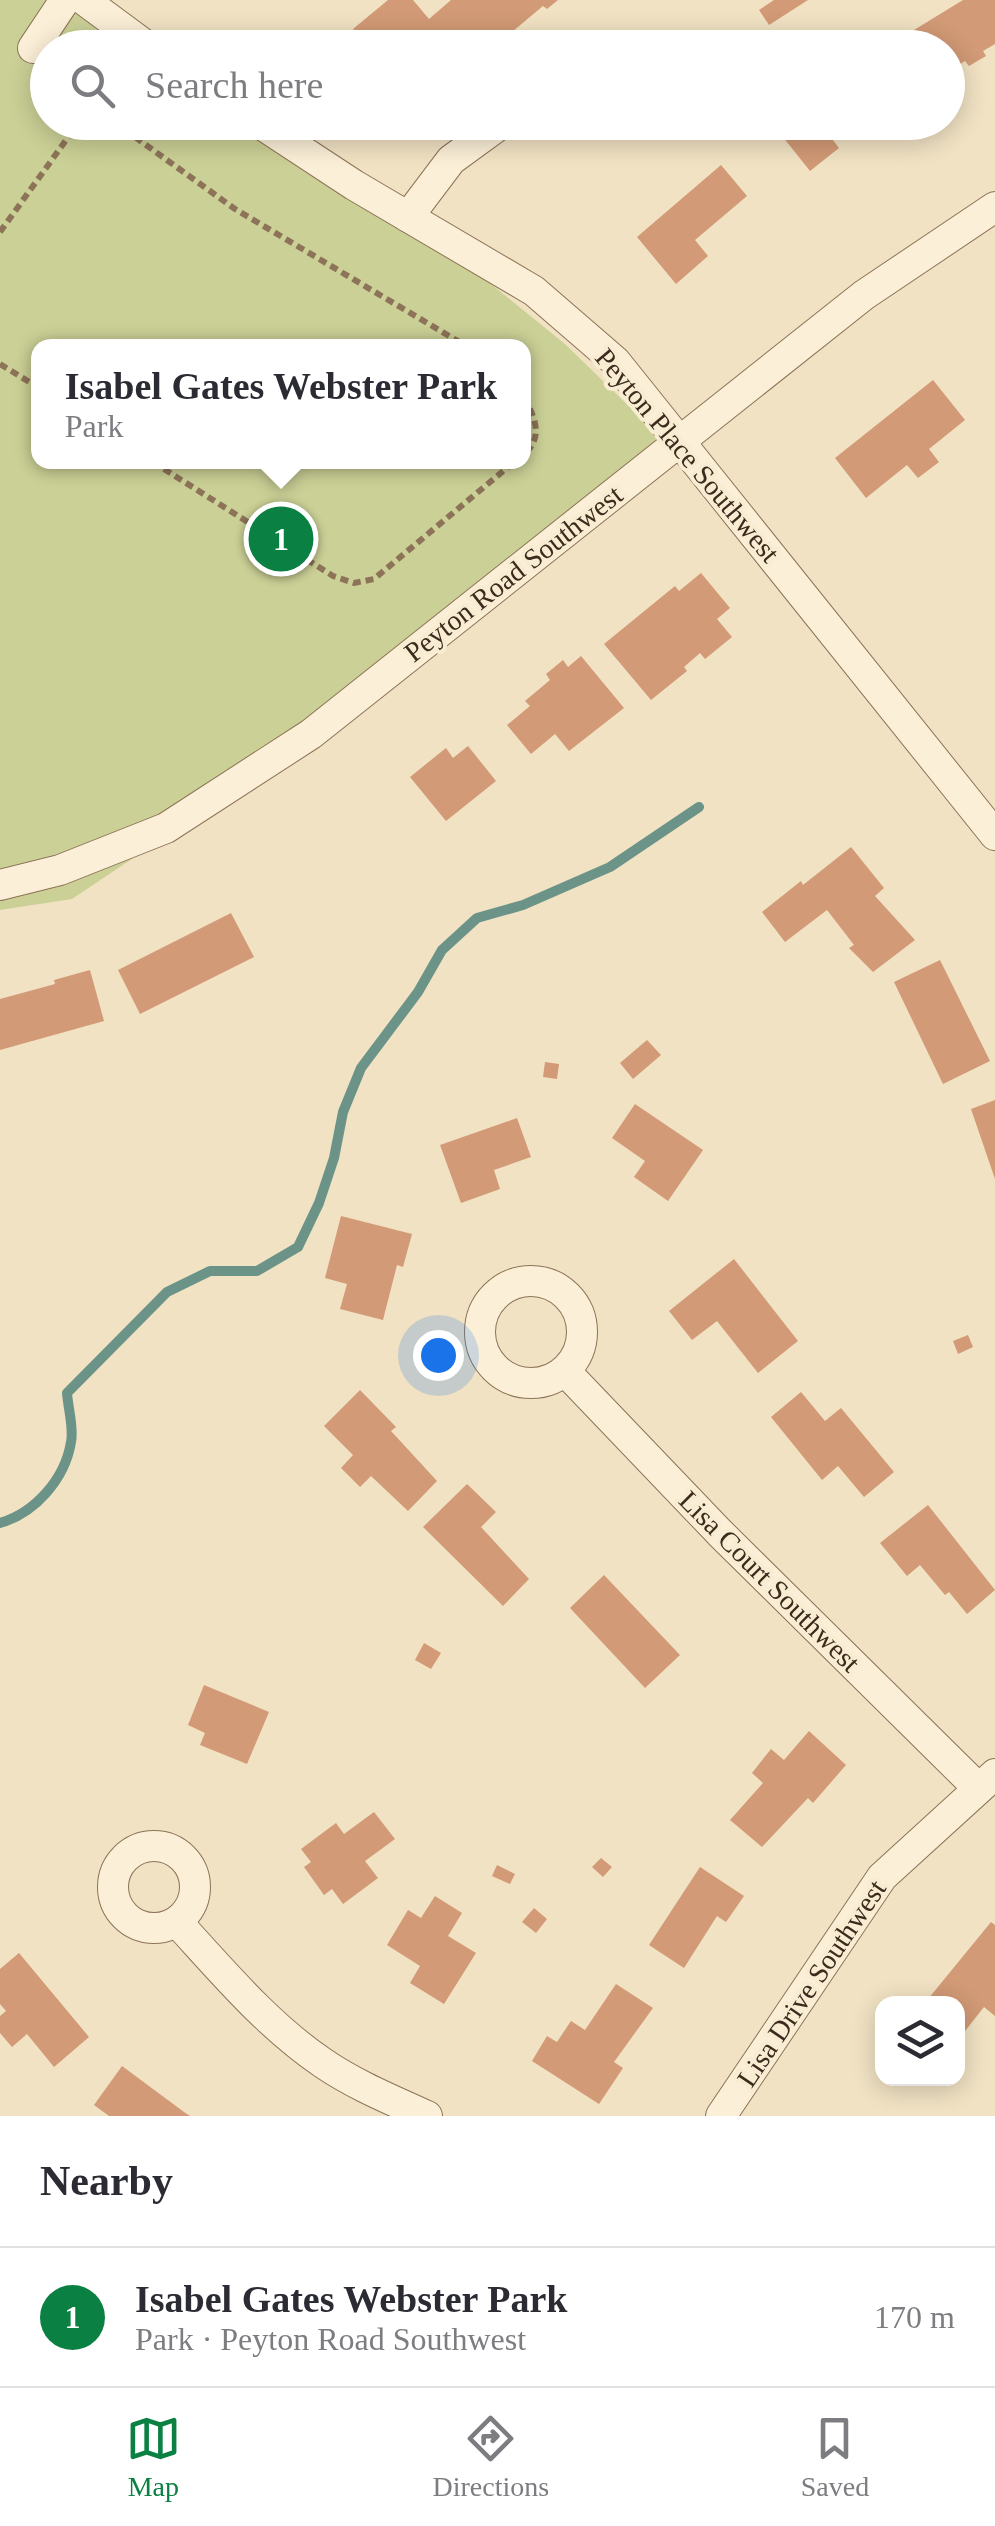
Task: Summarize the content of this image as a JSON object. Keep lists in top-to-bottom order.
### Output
{
  "streets": {
    "street": [
      "Peyton Place Southwest",
      "Peyton Road Southwest",
      "Lisa Court Southwest",
      "Lisa Drive Southwest"
    ]
  },
  "crossings": [
    ["Peyton Place Southwest", "Peyton Road Southwest"],
    ["Lisa Court Southwest", "Lisa Drive Southwest"]
  ],
  "page": {
    "search": "Search here",
    "popup": ["Isabel Gates Webster Park", "Park"],
    "pins": "1",
    "heading": "Nearby",
    "list": [
      {
        "mark": "1",
        "name": "Isabel Gates Webster Park",
        "note": "Park · Peyton Road Southwest",
        "value": "170 m"
      }
    ],
    "nav": ["Map", "Directions", "Saved"]
  }
}
